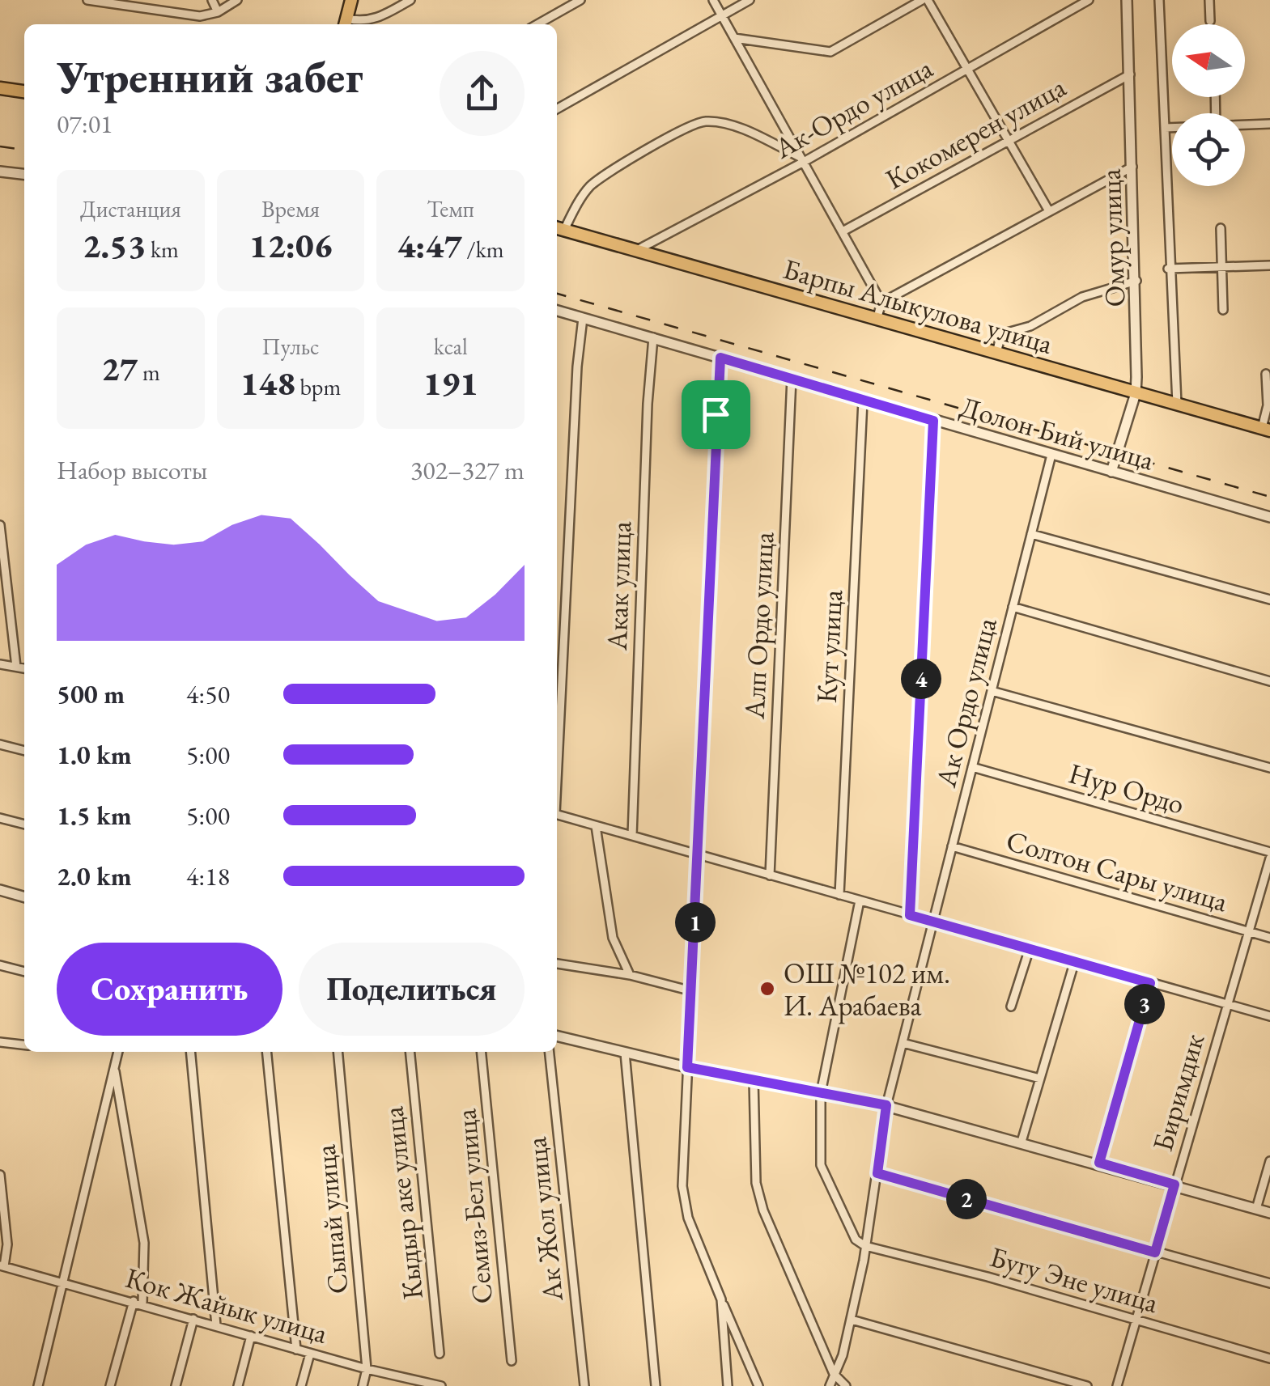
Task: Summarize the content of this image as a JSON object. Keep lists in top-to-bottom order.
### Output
{
  "streets": {
    "main road": ["Барпы Алыкулова улица"],
    "street": [
      "Ак-Ордо улица",
      "Кокомерен улица",
      "Омур улица",
      "Долон Бий улица",
      "Акак улица",
      "Алп Ордо улица",
      "Кут улица",
      "Ак Ордо улица",
      "Нур Ордо",
      "Солтон Сары улица",
      "Биримдик",
      "Кыдыр аке улица",
      "Семиз-Бел улица",
      "Сыпай улица",
      "Ак Жол улица",
      "Бугу Эне улица",
      "Кок Жайык улица"
    ]
  },
  "crossings": [
    ["Ак-Ордо улица", "Барпы Алыкулова улица"],
    ["Кокомерен улица", "Омур улица"],
    ["Омур улица", "Барпы Алыкулова улица"],
    ["Омур улица", "Долон Бий улица"],
    ["Долон Бий улица", "Акак улица"],
    ["Долон Бий улица", "Алп Ордо улица"],
    ["Долон Бий улица", "Кут улица"],
    ["Долон Бий улица", "Ак Ордо улица"],
    ["Ак Ордо улица", "Нур Ордо"],
    ["Ак Ордо улица", "Солтон Сары улица"],
    ["Ак Ордо улица", "Бугу Эне улица"],
    ["Солтон Сары улица", "Биримдик"],
    ["Биримдик", "Бугу Эне улица"],
    ["Сыпай улица", "Кок Жайык улица"]
  ],
  "places": ["ОШ №102 им. И. Арабаева"],
  "north": "left",
  "page": {
    "heading": ["Утренний забег", "07:01"],
    "stats": [
      ["Дистанция", "2.53 km"],
      ["Время", "12:06"],
      ["Темп", "4:47 /km"],
      ["27 m"],
      ["Пульс", "148 bpm"],
      ["kcal", "191"]
    ],
    "chart": ["Набор высоты", "302–327 m"],
    "pins": [
      "4",
      "1",
      "3",
      "2"
    ],
    "list": [
      {
        "name": "500 m",
        "note": "4:50"
      },
      {
        "name": "1.0 km",
        "note": "5:00"
      },
      {
        "name": "1.5 km",
        "note": "5:00"
      },
      {
        "name": "2.0 km",
        "note": "4:18"
      }
    ],
    "buttons": ["Сохранить", "Поделиться"]
  }
}
